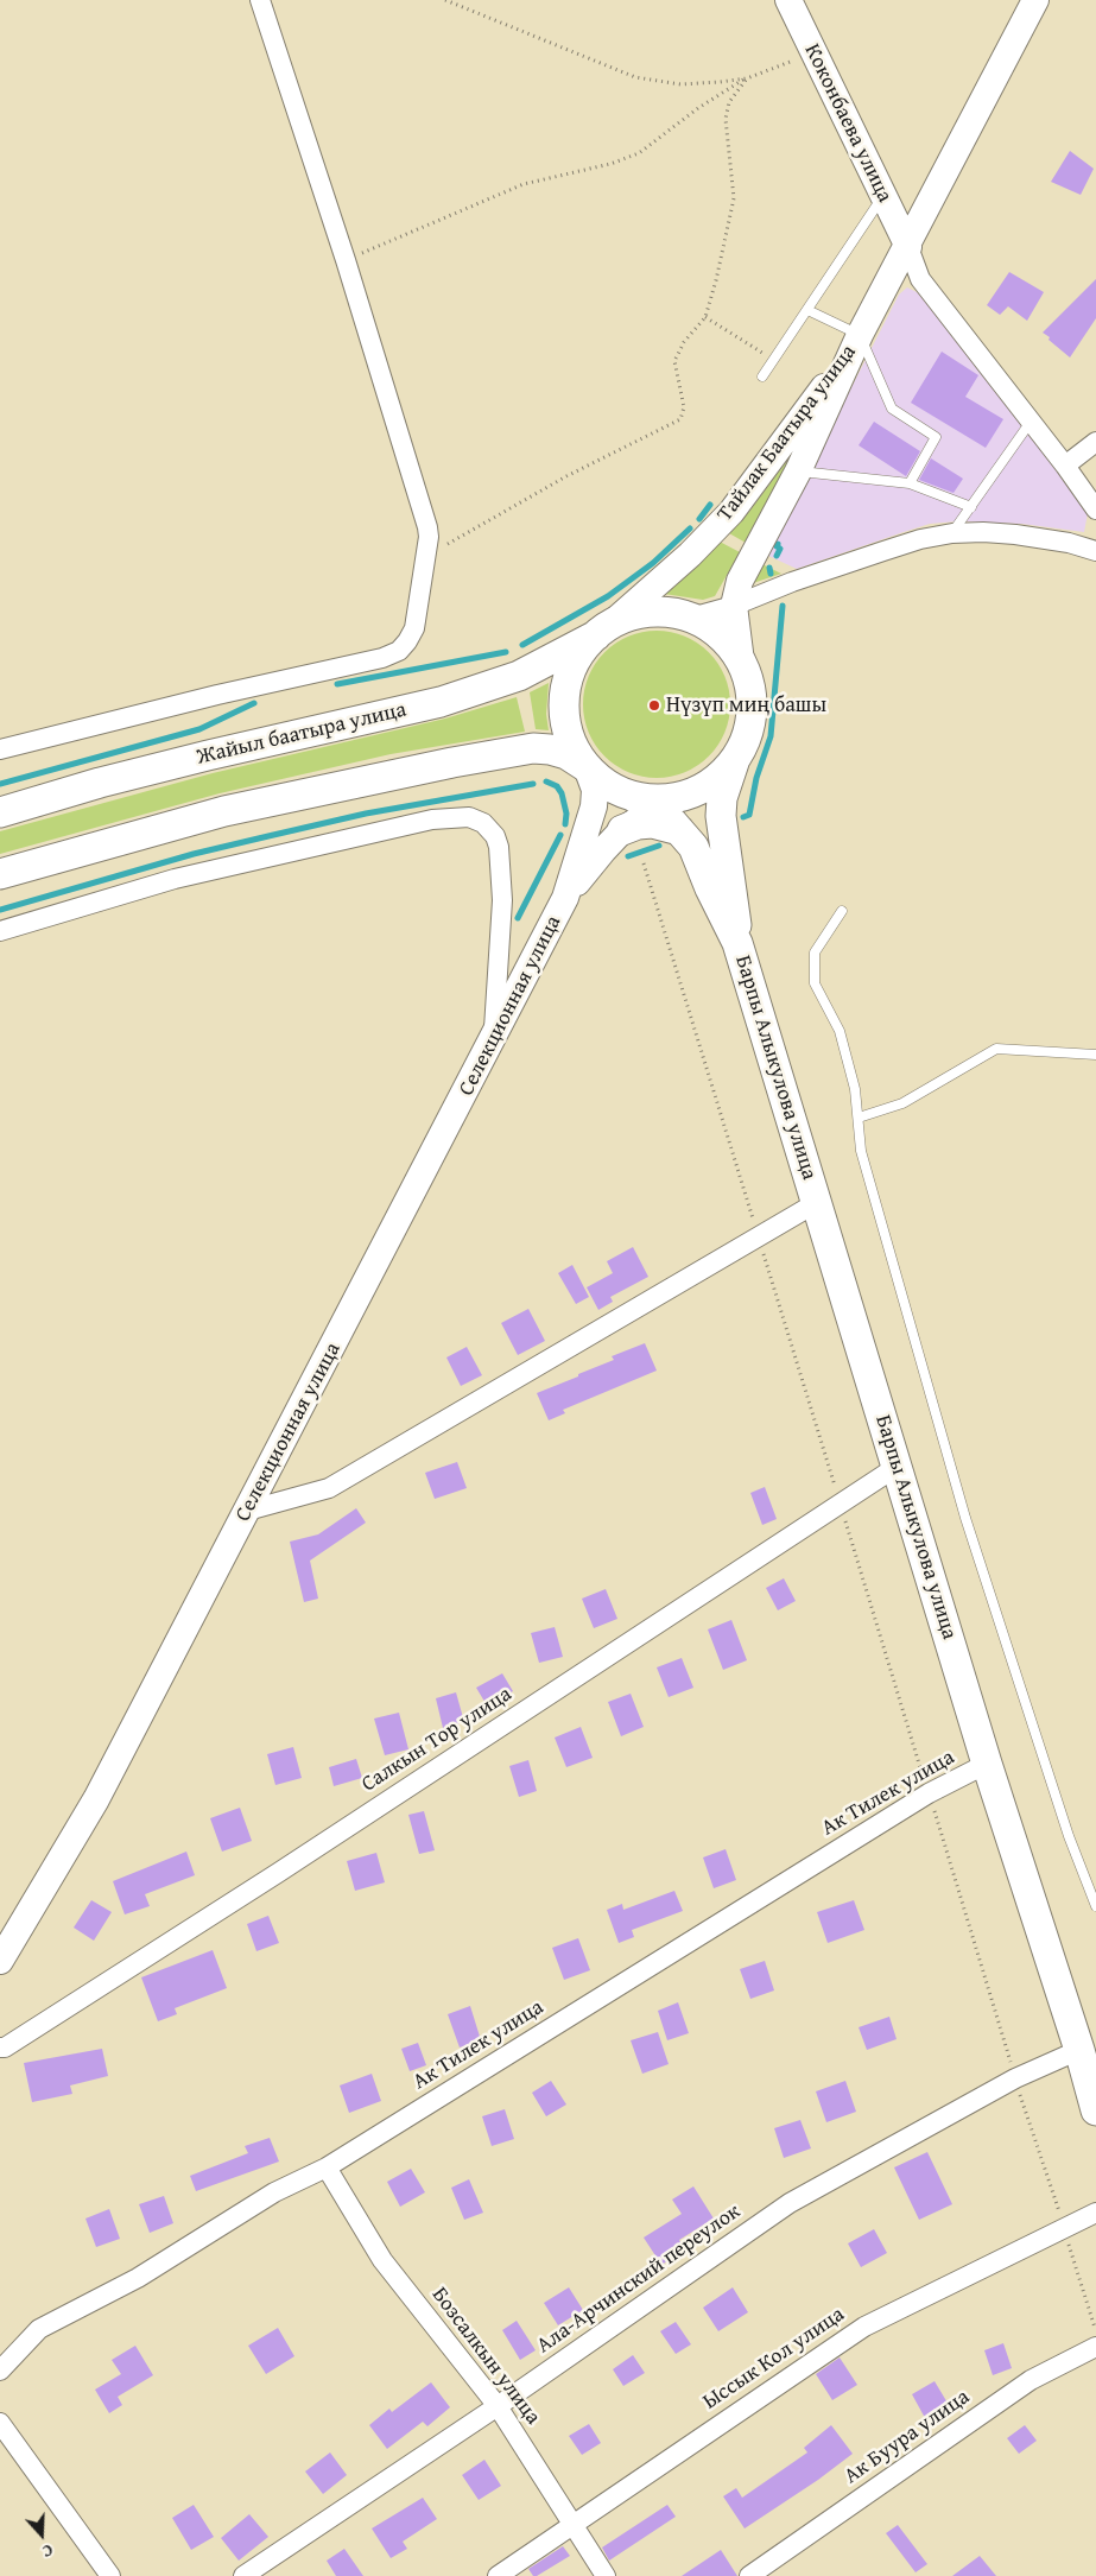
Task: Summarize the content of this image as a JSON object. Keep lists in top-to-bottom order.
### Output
{
  "streets": {
    "main road": ["Жайыл баатыра улица", "Барпы Алыкулова улица"],
    "street": [
      "Коконбаева улица",
      "Тайлак Баатыра улица",
      "Селекционная улица",
      "Салкын Тор улица",
      "Ак Тилек улица",
      "Ала-Арчинский переулок",
      "Бозсалкын улица",
      "Ыссык Кол улица",
      "Ак Буура улица"
    ]
  },
  "crossings": [
    ["Коконбаева улица", "Тайлак Баатыра улица"],
    ["Тайлак Баатыра улица", "Жайыл баатыра улица"],
    ["Тайлак Баатыра улица", "Селекционная улица"],
    ["Тайлак Баатыра улица", "Барпы Алыкулова улица"],
    ["Жайыл баатыра улица", "Селекционная улица"],
    ["Жайыл баатыра улица", "Барпы Алыкулова улица"],
    ["Селекционная улица", "Барпы Алыкулова улица"],
    ["Барпы Алыкулова улица", "Салкын Тор улица"],
    ["Барпы Алыкулова улица", "Ак Тилек улица"],
    ["Барпы Алыкулова улица", "Ала-Арчинский переулок"],
    ["Ак Тилек улица", "Бозсалкын улица"],
    ["Ала-Арчинский переулок", "Бозсалкын улица"],
    ["Бозсалкын улица", "Ыссык Кол улица"]
  ],
  "places": ["Нүзүп миң башы"],
  "north": "bottom"
}
